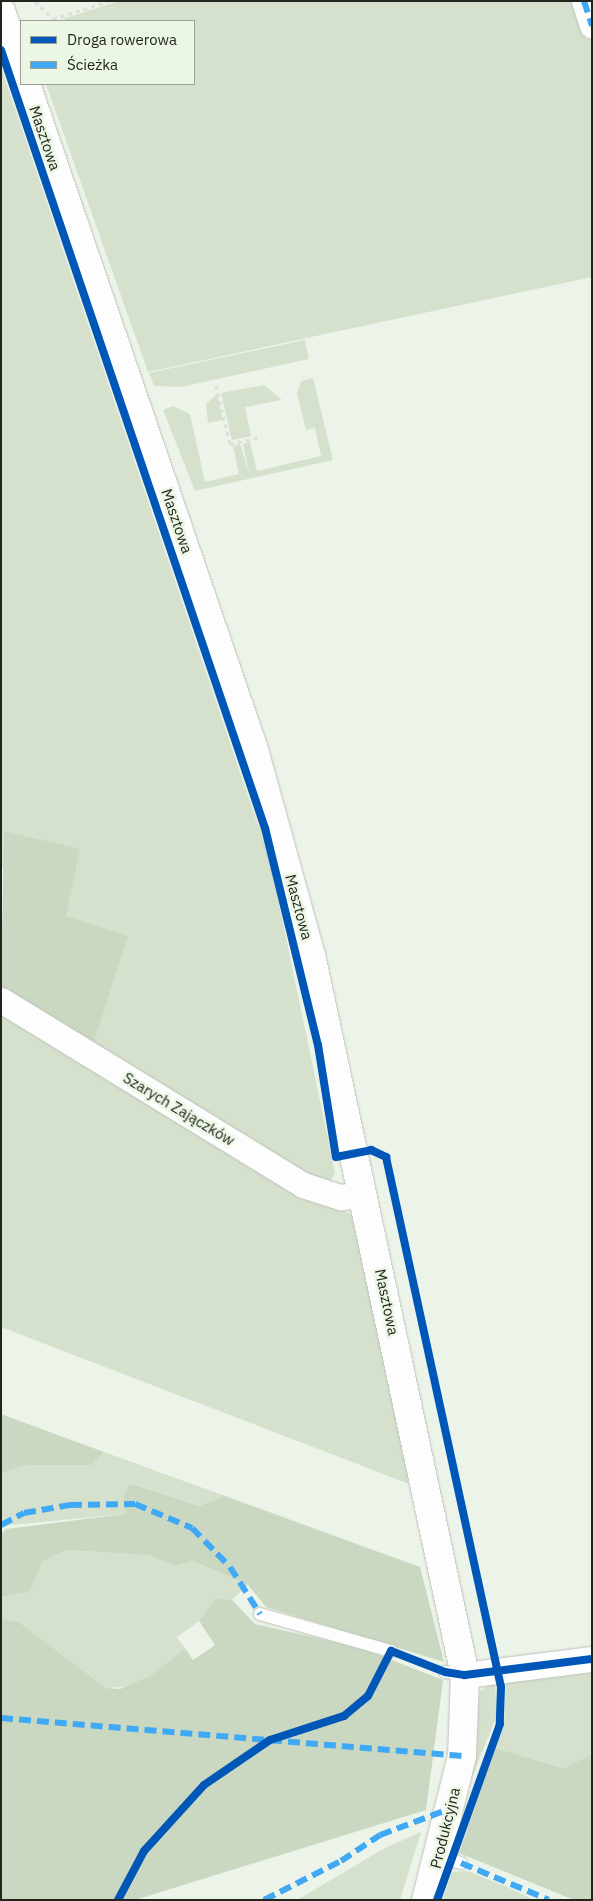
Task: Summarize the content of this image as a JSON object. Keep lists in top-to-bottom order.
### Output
{
  "streets": {
    "street": ["Masztowa", "Szarych Zajączków", "Produkcyjna"]
  },
  "crossings": [
    ["Masztowa", "Szarych Zajączków"],
    ["Masztowa", "Produkcyjna"]
  ],
  "legend": ["Droga rowerowa", "Ścieżka"]
}
